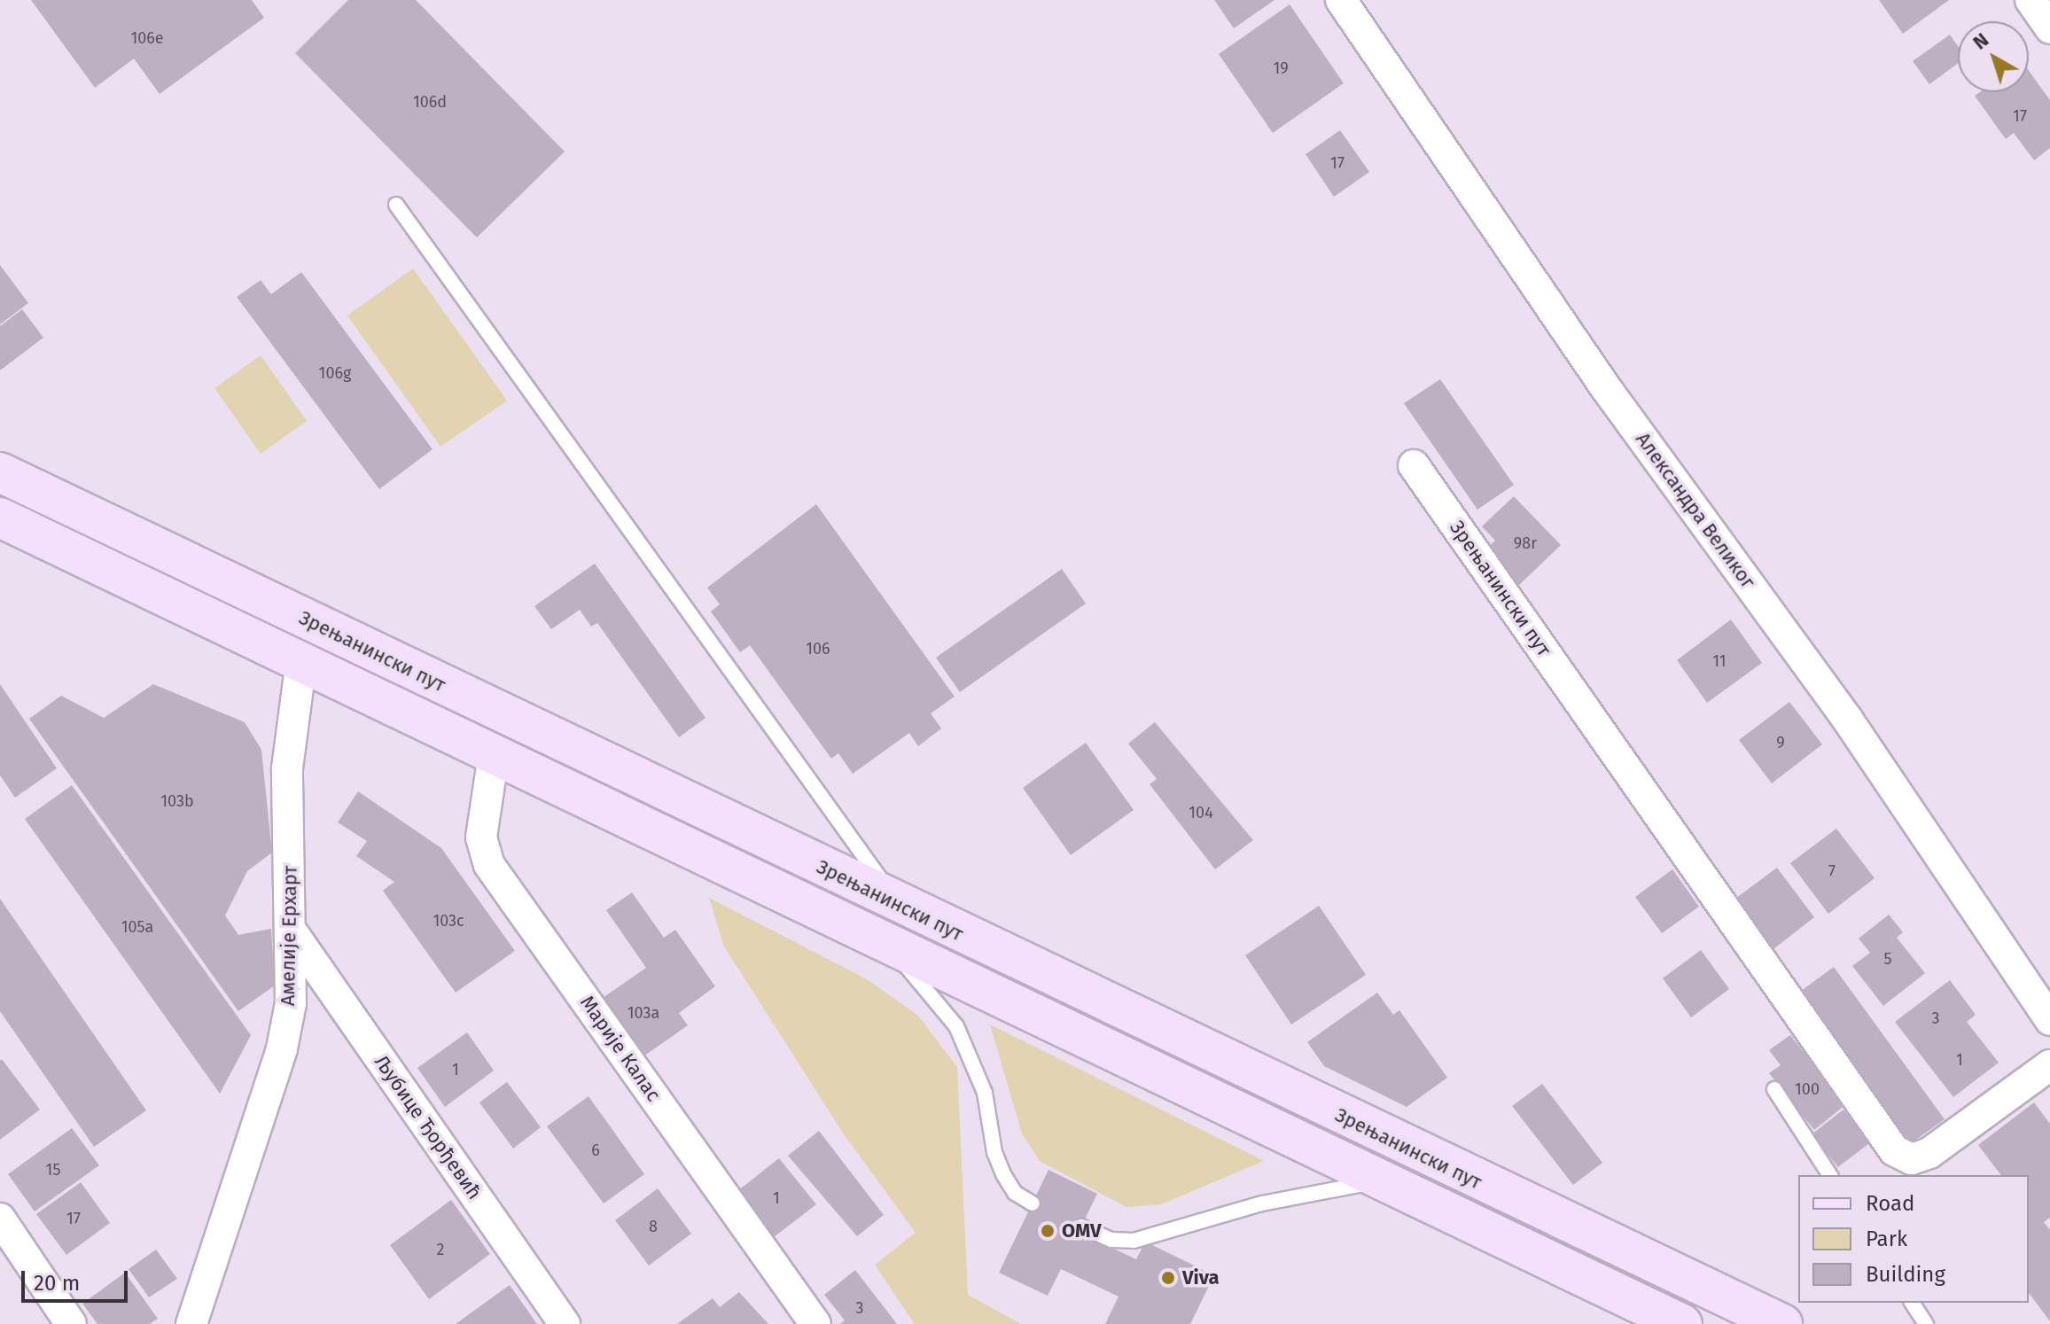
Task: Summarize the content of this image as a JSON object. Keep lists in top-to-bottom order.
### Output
{
  "streets": {
    "main road": ["Зрењанински пут"],
    "street": [
      "Александра Великог",
      "Амелије Ерхарт",
      "Марије Калас",
      "Љубице Ђорђевић"
    ]
  },
  "crossings": [
    ["Зрењанински пут", "Амелије Ерхарт"],
    ["Зрењанински пут", "Марије Калас"],
    ["Амелије Ерхарт", "Љубице Ђорђевић"]
  ],
  "places": ["OMV", "Viva"],
  "house_numbers": [
    "106e",
    "19",
    "106d",
    "17",
    "17",
    "106g",
    "98r",
    "106",
    "11",
    "9",
    "103b",
    "104",
    "7",
    "103c",
    "105a",
    "5",
    "103a",
    "3",
    "1",
    "1",
    "100",
    "6",
    "15",
    "1",
    "17",
    "8",
    "2",
    "3"
  ],
  "legend": ["Road", "Park", "Building"],
  "scale_bar": "20 m",
  "north": "top left"
}
